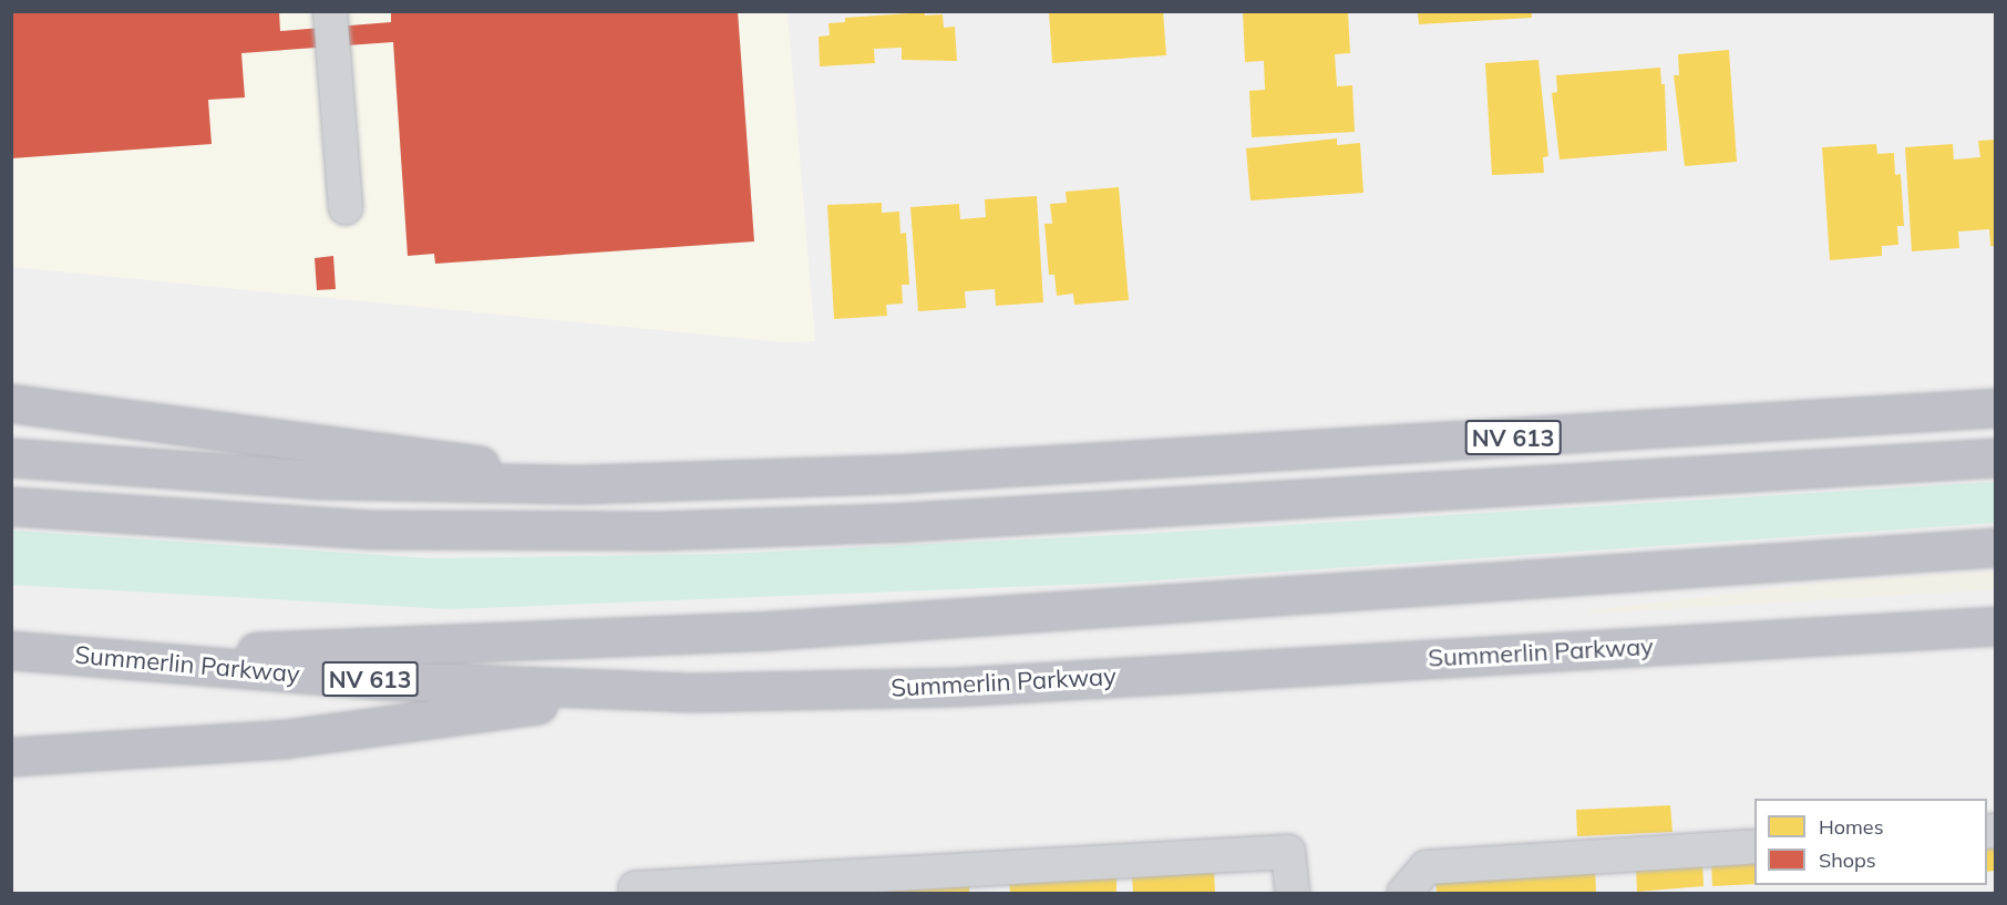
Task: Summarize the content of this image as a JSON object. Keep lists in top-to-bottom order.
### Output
{
  "streets": {
    "highway": ["NV 613", "Summerlin Parkway"]
  },
  "legend": ["Homes", "Shops"]
}
